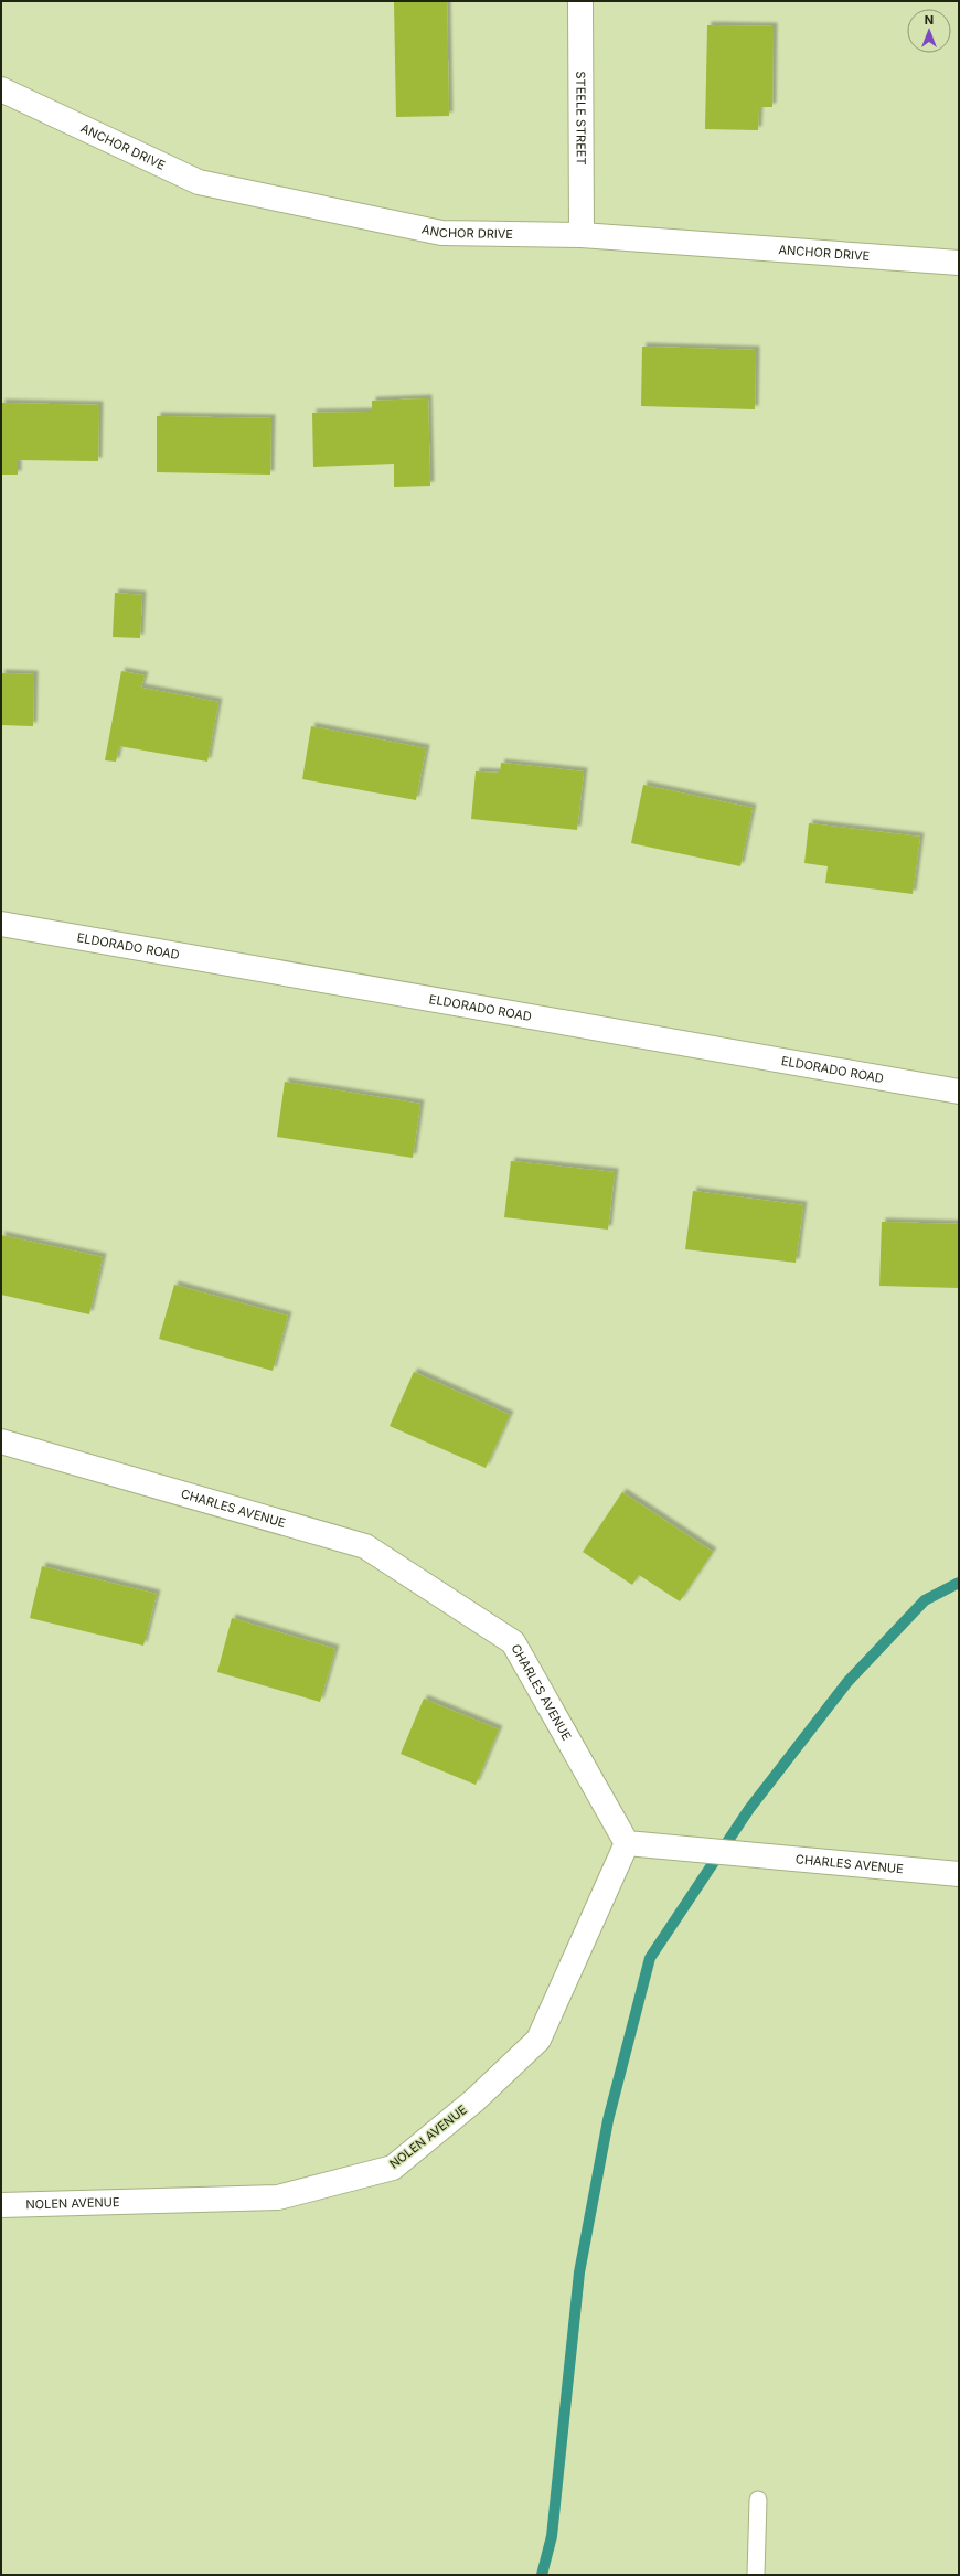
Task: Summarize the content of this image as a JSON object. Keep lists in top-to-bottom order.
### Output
{
  "streets": {
    "street": [
      "STEELE STREET",
      "ANCHOR DRIVE",
      "ELDORADO ROAD",
      "CHARLES AVENUE",
      "NOLEN AVENUE"
    ]
  },
  "crossings": [
    ["STEELE STREET", "ANCHOR DRIVE"],
    ["CHARLES AVENUE", "NOLEN AVENUE"]
  ],
  "north": "top"
}
